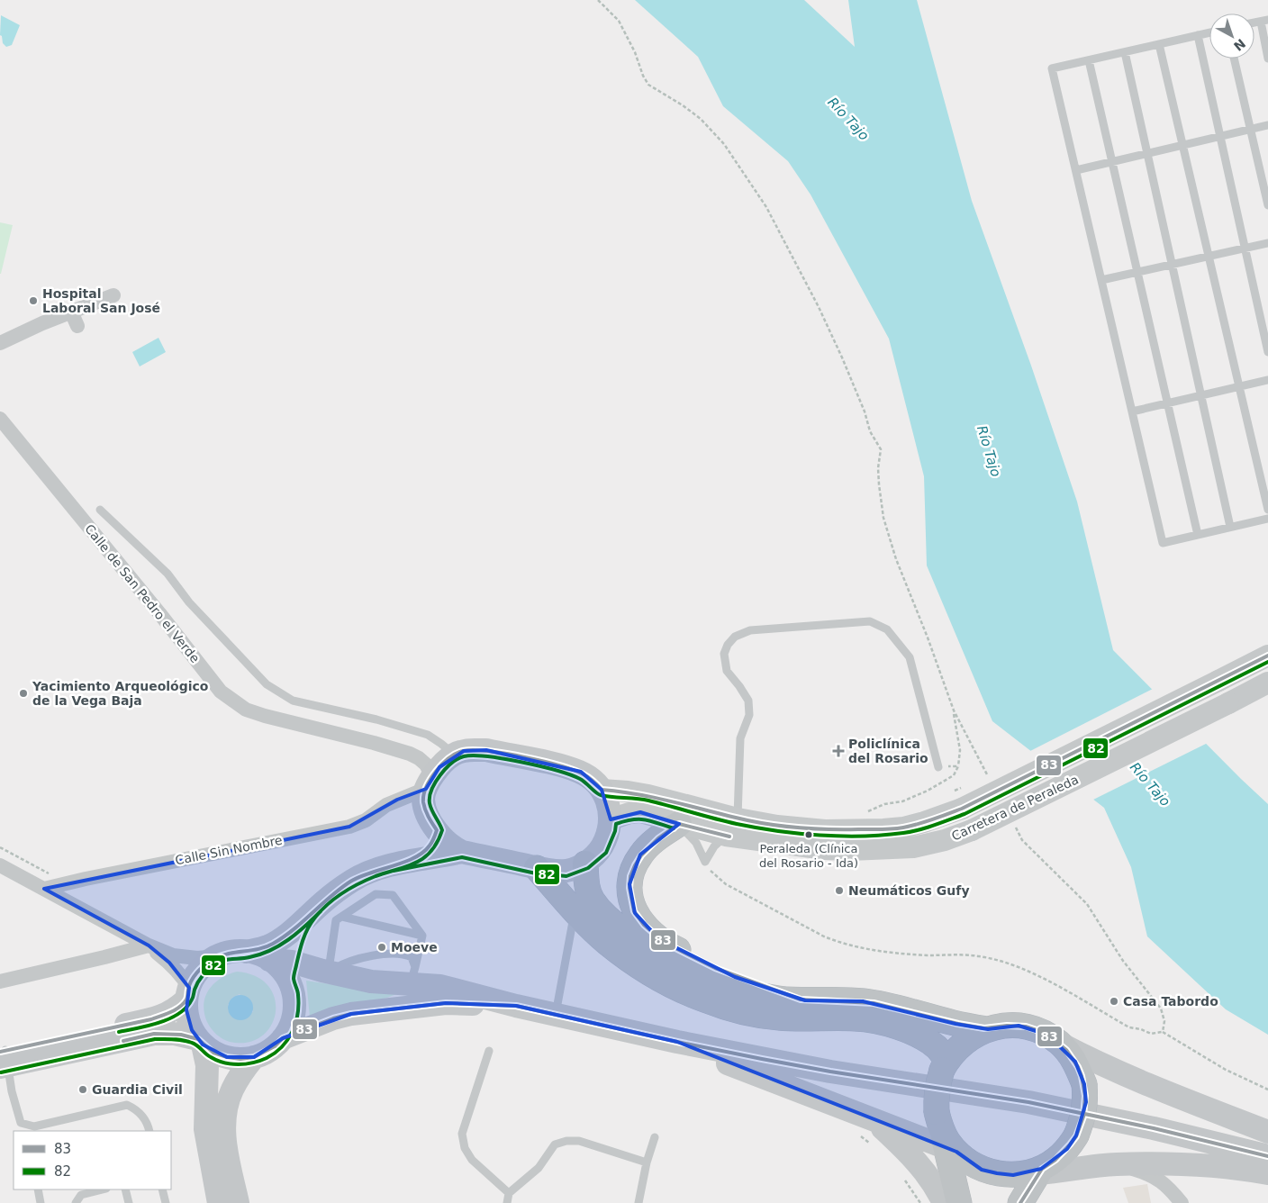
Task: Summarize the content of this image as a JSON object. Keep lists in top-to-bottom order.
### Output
{
  "streets": {
    "main road": ["Carretera de Peraleda"],
    "street": ["Calle de San Pedro el Verde", "Calle Sin Nombre"]
  },
  "crossings": [
    ["Calle de San Pedro el Verde", "Carretera de Peraleda"],
    ["Calle de San Pedro el Verde", "Calle Sin Nombre"],
    ["Carretera de Peraleda", "Calle Sin Nombre"]
  ],
  "water": ["Río Tajo"],
  "places": {
    "other": [
      "Hospital Laboral San José",
      "Yacimiento Arqueológico de la Vega Baja",
      "Peraleda (Clínica del Rosario - Ida)",
      "Neumáticos Gufy",
      "Moeve",
      "Casa Tabordo",
      "Guardia Civil"
    ],
    "health": ["Policlínica del Rosario"]
  },
  "lines": ["transit line 83", "transit line 82"],
  "legend": ["83", "82"],
  "north": "bottom right"
}
